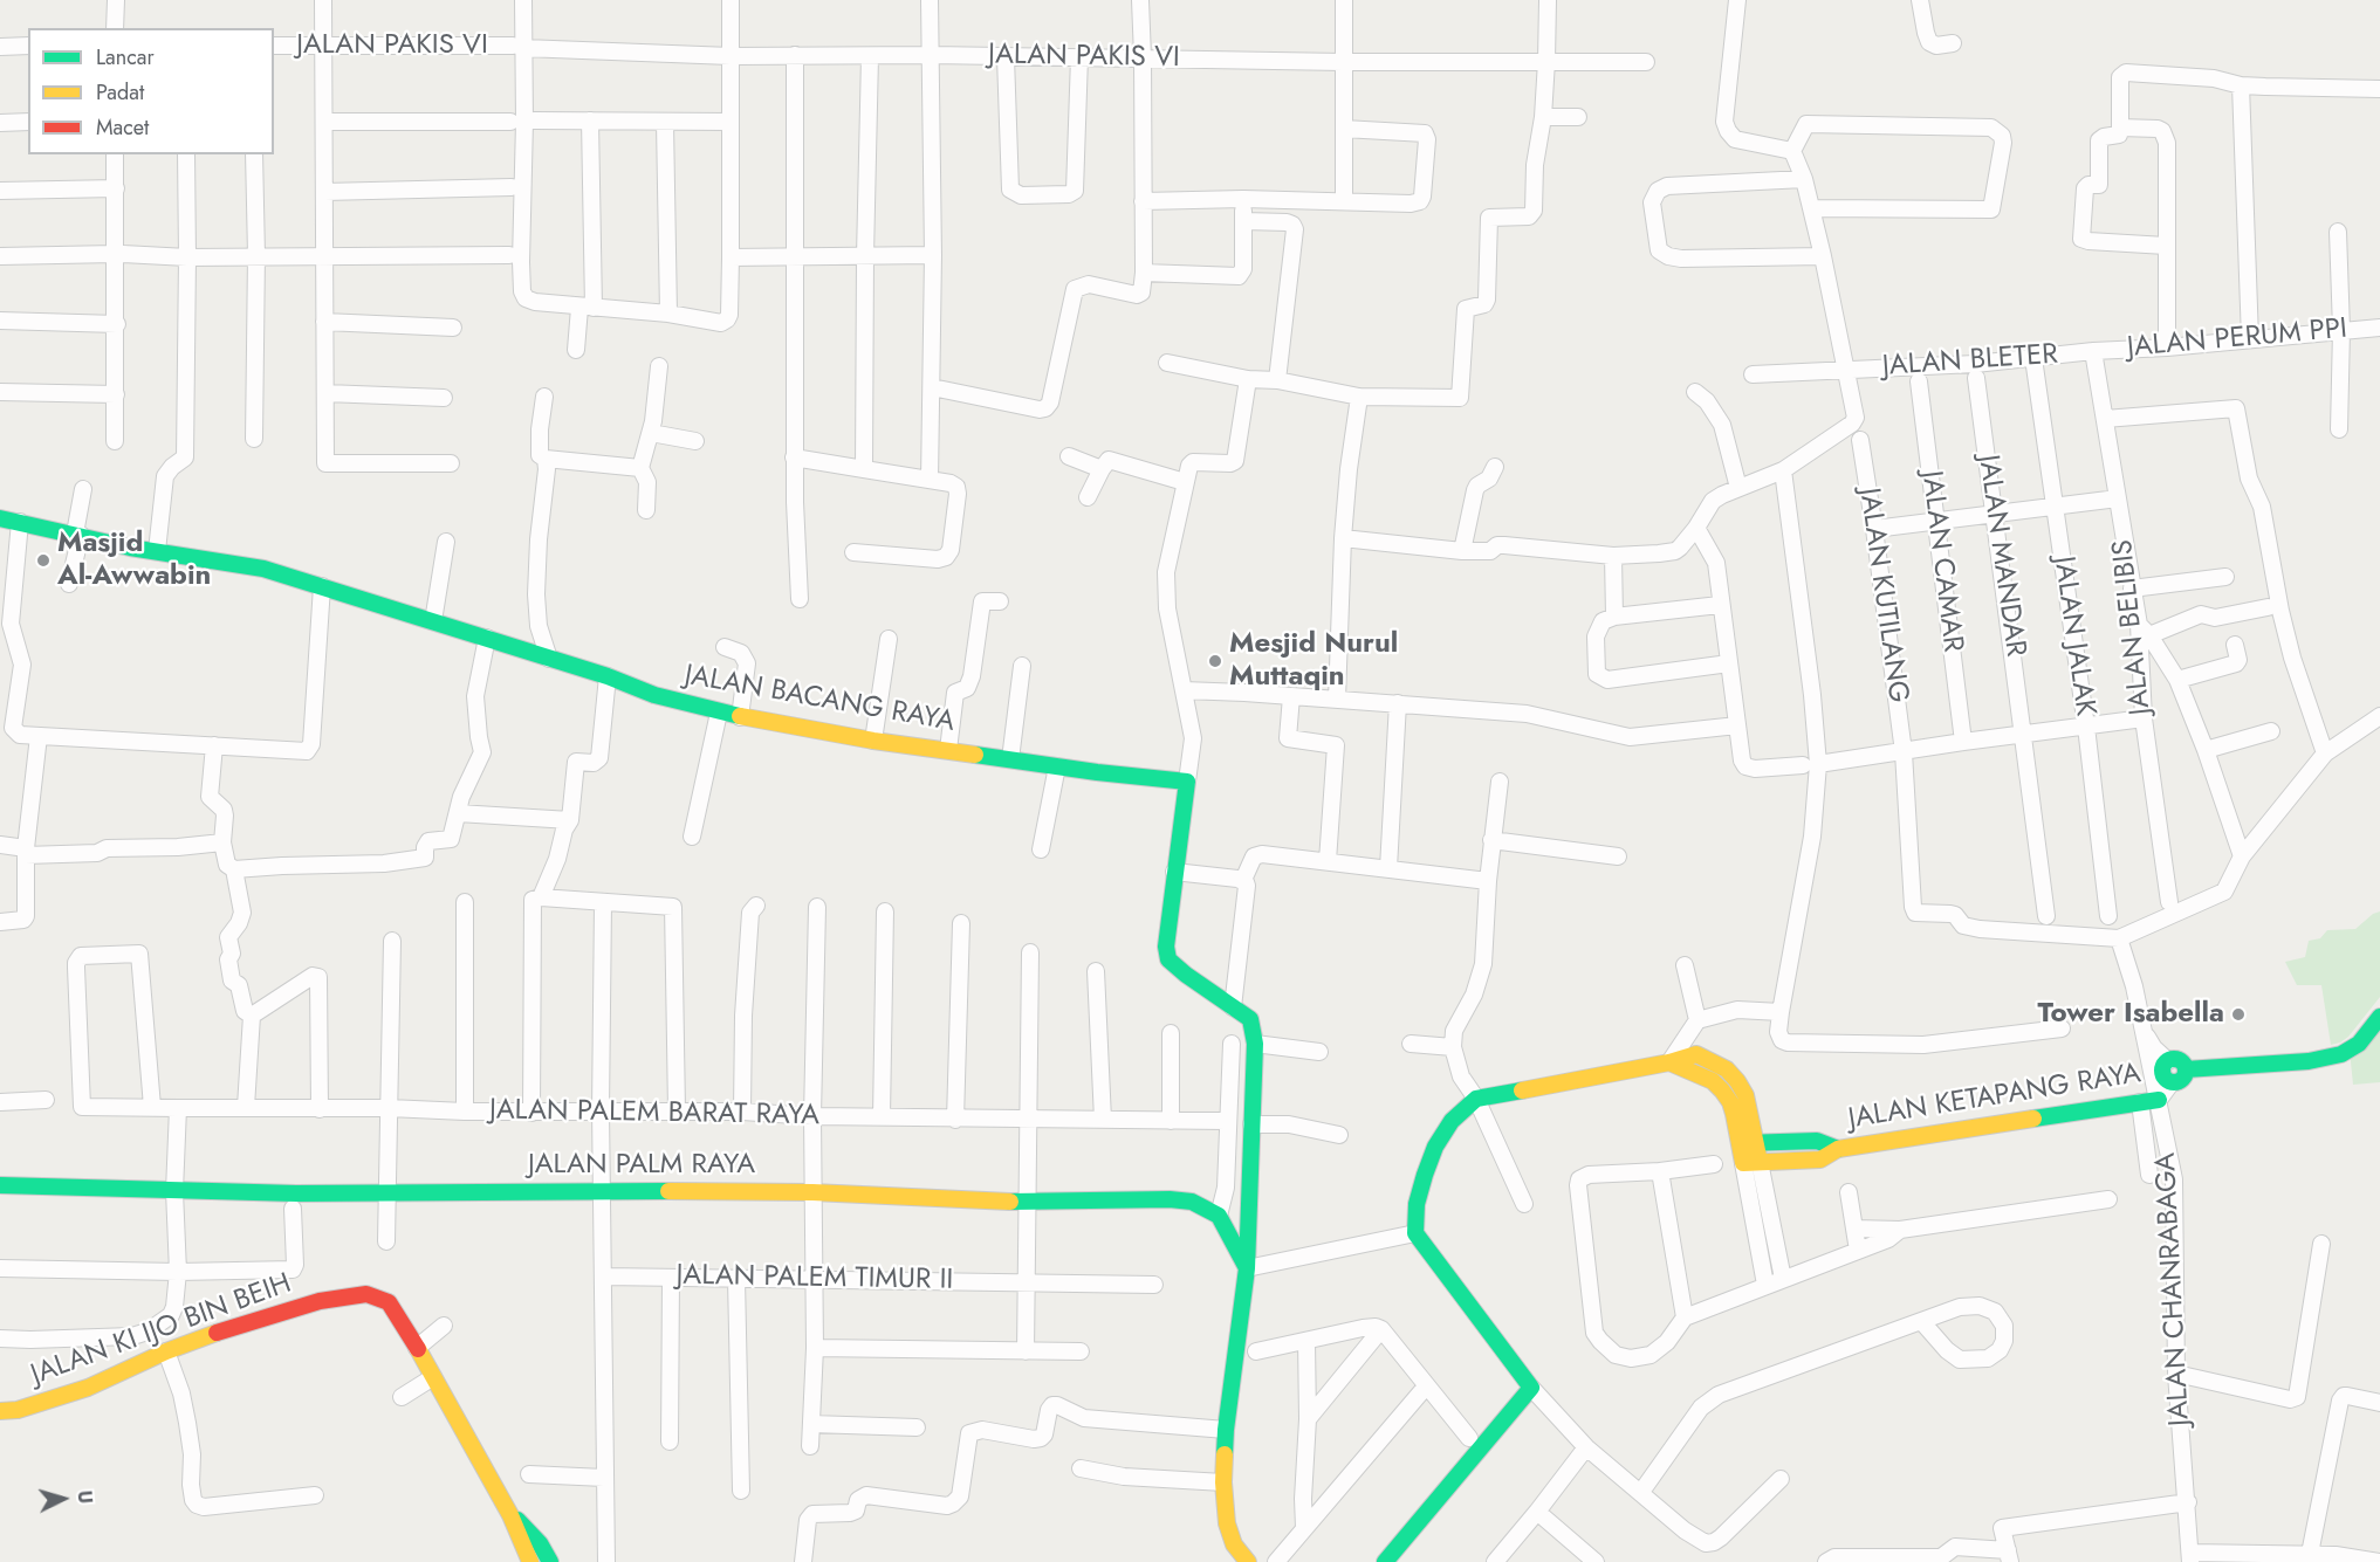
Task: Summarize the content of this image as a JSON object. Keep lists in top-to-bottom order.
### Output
{
  "streets": {
    "street": [
      "JALAN PAKIS VI",
      "JALAN PERUM PPI",
      "JALAN BLETER",
      "JALAN MANDAR",
      "JALAN CAMAR",
      "JALAN KUTILANG",
      "JALAN BELIBIS",
      "JALAN JALAK",
      "JALAN BACANG RAYA",
      "JALAN KETAPANG RAYA",
      "JALAN PALEM BARAT RAYA",
      "JALAN PALM RAYA",
      "JALAN PALEM TIMUR II",
      "JALAN CHANRABAGA",
      "JALAN KI IJO BIN BEIH"
    ]
  },
  "crossings": [
    ["JALAN PERUM PPI", "JALAN BLETER"],
    ["JALAN PERUM PPI", "JALAN BELIBIS"],
    ["JALAN BLETER", "JALAN BELIBIS"],
    ["JALAN BLETER", "JALAN JALAK"],
    ["JALAN KUTILANG", "JALAN CHANRABAGA"],
    ["JALAN KETAPANG RAYA", "JALAN CHANRABAGA"]
  ],
  "places": ["Masjid Al-Awwabin", "Mesjid Nurul Muttaqin", "Tower Isabella"],
  "legend": ["Lancar", "Padat", "Macet"],
  "north": "right"
}
